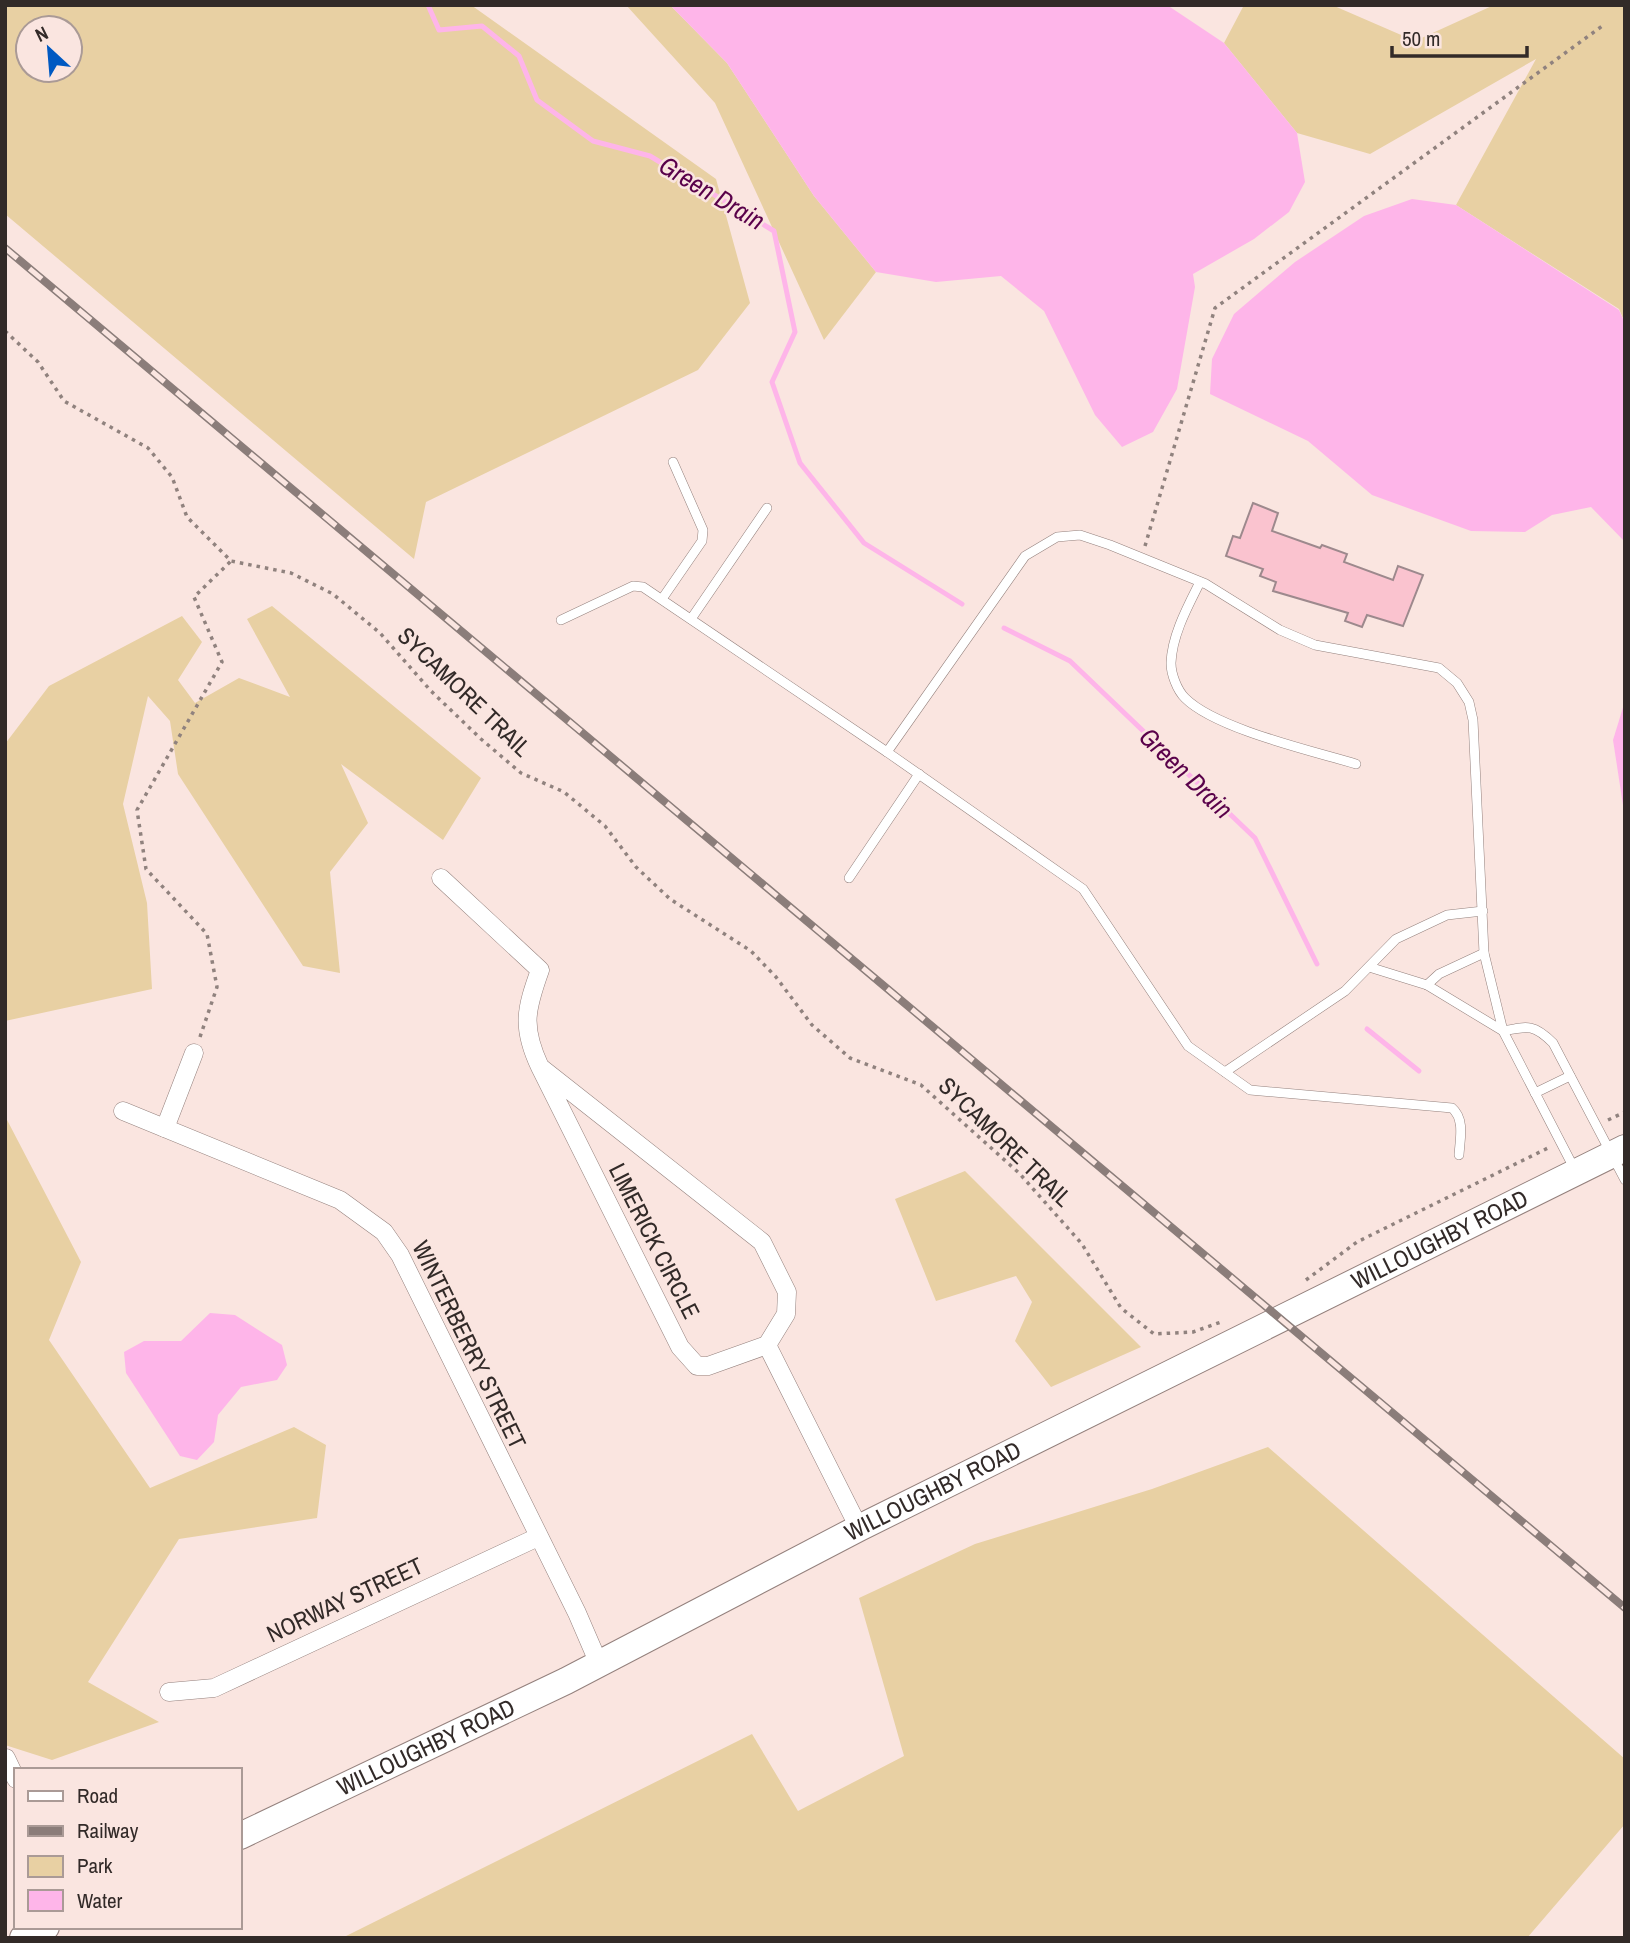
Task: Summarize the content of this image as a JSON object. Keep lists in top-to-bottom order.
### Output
{
  "streets": {
    "street": [
      "WILLOUGHBY ROAD",
      "LIMERICK CIRCLE",
      "WINTERBERRY STREET",
      "NORWAY STREET"
    ],
    "path": ["SYCAMORE TRAIL"]
  },
  "crossings": [
    ["WILLOUGHBY ROAD", "WINTERBERRY STREET"],
    ["WINTERBERRY STREET", "NORWAY STREET"]
  ],
  "water": ["Green Drain"],
  "legend": [
    "Road",
    "Railway",
    "Park",
    "Water"
  ],
  "scale_bar": "50 m",
  "north": "top left"
}
